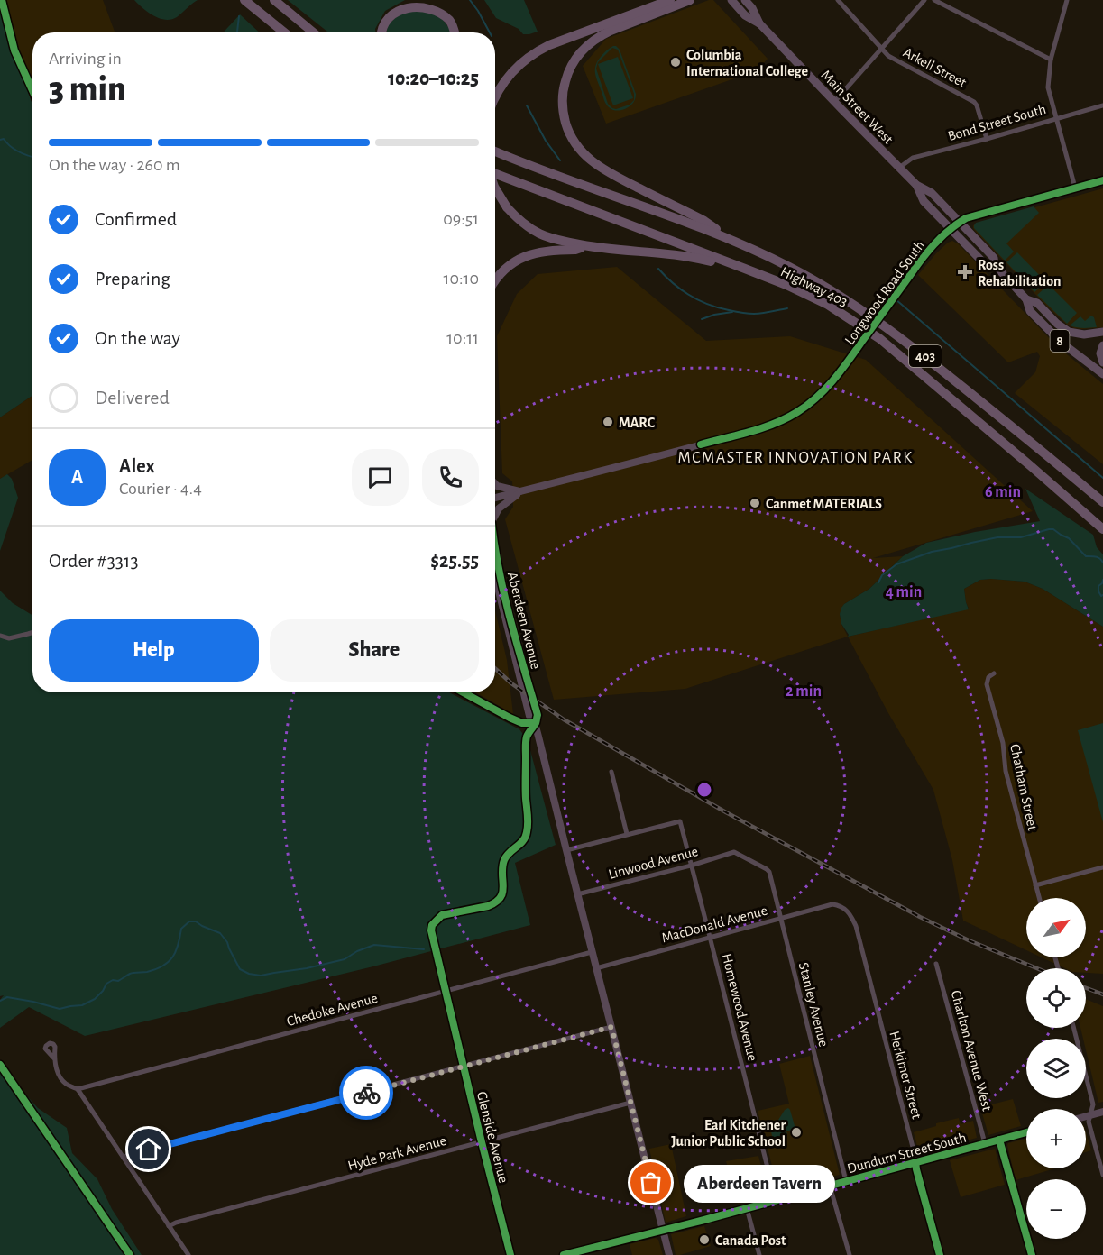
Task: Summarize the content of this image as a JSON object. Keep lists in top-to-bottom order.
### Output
{
  "streets": {
    "highway": ["Highway 403", "403"],
    "main road": [
      "Main Street West",
      "Longwood Road South",
      "8",
      "Aberdeen Avenue",
      "Dundurn Street South"
    ],
    "street": [
      "Arkell Street",
      "Bond Street South",
      "Chatham Street",
      "Linwood Avenue",
      "MacDonald Avenue",
      "Stanley Avenue",
      "Homewood Avenue",
      "Chedoke Avenue",
      "Charlton Avenue West",
      "Herkimer Street",
      "Glenside Avenue",
      "Hyde Park Avenue"
    ]
  },
  "crossings": [
    ["Arkell Street", "Bond Street South"],
    ["Main Street West", "Bond Street South"],
    ["Main Street West", "Longwood Road South"],
    ["Aberdeen Avenue", "Linwood Avenue"],
    ["Aberdeen Avenue", "MacDonald Avenue"],
    ["Aberdeen Avenue", "Chedoke Avenue"],
    ["Aberdeen Avenue", "Hyde Park Avenue"],
    ["Aberdeen Avenue", "Dundurn Street South"],
    ["Linwood Avenue", "Stanley Avenue"],
    ["Linwood Avenue", "Homewood Avenue"],
    ["MacDonald Avenue", "Stanley Avenue"],
    ["MacDonald Avenue", "Homewood Avenue"],
    ["MacDonald Avenue", "Herkimer Street"],
    ["Stanley Avenue", "Dundurn Street South"],
    ["Homewood Avenue", "Dundurn Street South"],
    ["Chedoke Avenue", "Glenside Avenue"],
    ["Charlton Avenue West", "Dundurn Street South"],
    ["Herkimer Street", "Dundurn Street South"],
    ["Glenside Avenue", "Hyde Park Avenue"]
  ],
  "districts": ["MCMASTER INNOVATION PARK"],
  "places": {
    "other": [
      "Columbia International College",
      "MARC",
      "Canmet MATERIALS",
      "Earl Kitchener Junior Public School",
      "Aberdeen Tavern",
      "Canada Post"
    ],
    "health": ["Ross Rehabilitation"]
  },
  "north": "top right",
  "page": {
    "heading": ["3 min", "Arriving in", "10:20–10:25"],
    "panel": [
      "Alex",
      "Courier · 4.4",
      "Order #3313",
      "$25.55"
    ],
    "bar": "On the way · 260 m",
    "list": [
      ["Confirmed", "09:51"],
      ["Preparing", "10:10"],
      ["On the way", "10:11"],
      "Delivered"
    ],
    "round": "A",
    "buttons": ["Help", "Share"],
    "map_buttons": ["+", "−"],
    "bubble": "Aberdeen Tavern"
  },
  "rings": ["6 min", "4 min", "2 min"]
}
